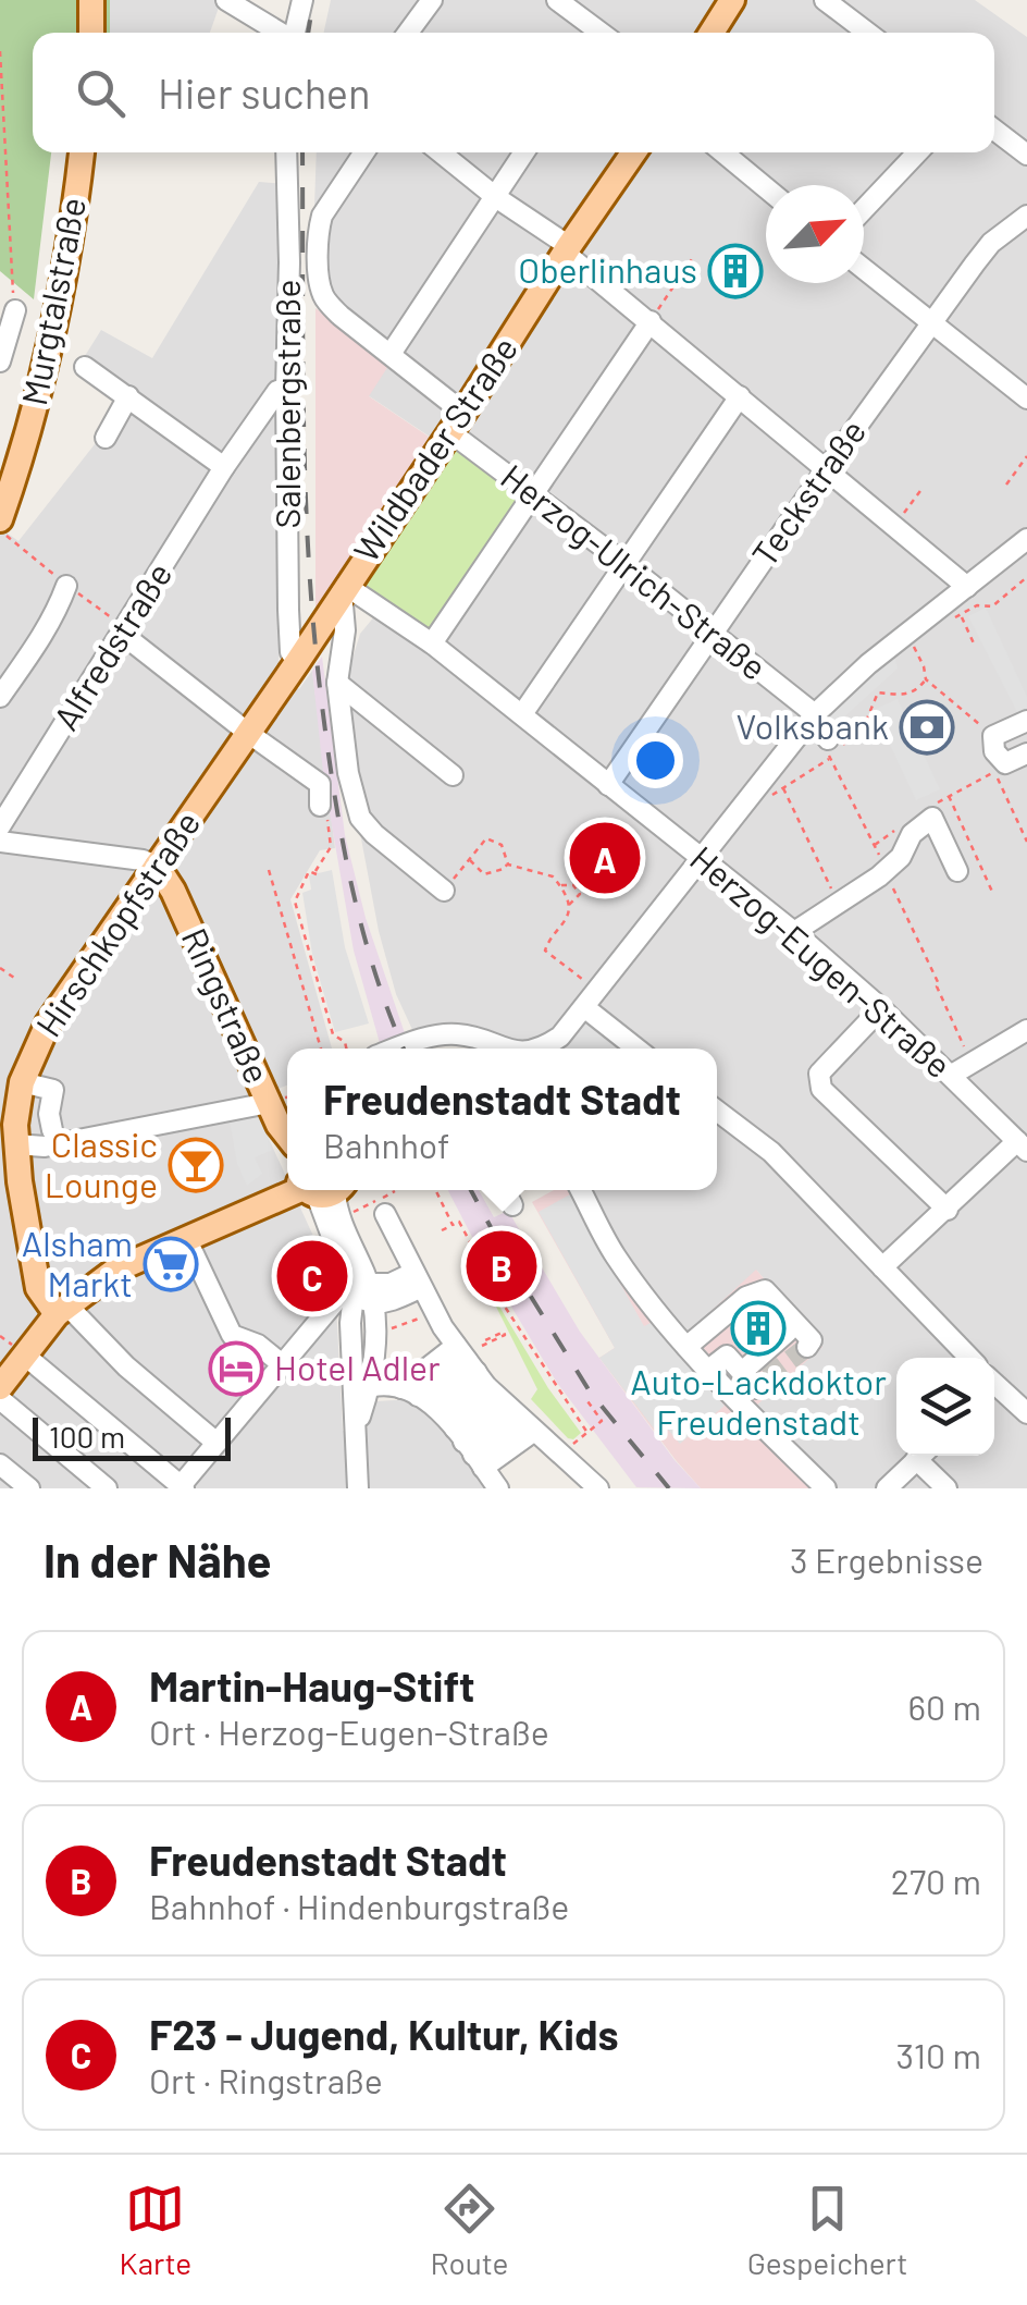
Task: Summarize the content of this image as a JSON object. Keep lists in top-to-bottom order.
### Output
{
  "streets": {
    "main road": [
      "Murgtalstraße",
      "Wildbader Straße",
      "Hirschkopfstraße",
      "Ringstraße"
    ],
    "street": [
      "Salenbergstraße",
      "Teckstraße",
      "Herzog-Ulrich-Straße",
      "Alfredstraße",
      "Herzog-Eugen-Straße"
    ]
  },
  "crossings": [
    ["Salenbergstraße", "Alfredstraße"],
    ["Salenbergstraße", "Hirschkopfstraße"],
    ["Wildbader Straße", "Herzog-Ulrich-Straße"],
    ["Wildbader Straße", "Hirschkopfstraße"],
    ["Wildbader Straße", "Herzog-Eugen-Straße"],
    ["Teckstraße", "Herzog-Ulrich-Straße"],
    ["Teckstraße", "Herzog-Eugen-Straße"],
    ["Hirschkopfstraße", "Herzog-Eugen-Straße"],
    ["Hirschkopfstraße", "Ringstraße"]
  ],
  "places": {
    "building": ["Oberlinhaus", "Auto-Lackdoktor Freudenstadt"],
    "bank": ["Volksbank"],
    "bar": ["Classic Lounge"],
    "supermarket": ["Alsham Markt"],
    "hotel": ["Hotel Adler"]
  },
  "scale_bar": "100 m",
  "north": "top right",
  "page": {
    "search": "Hier suchen",
    "pins": ["A", "B", "C"],
    "popup": ["Freudenstadt Stadt", "Bahnhof"],
    "scale": "100 m",
    "heading": ["In der Nähe", "3 Ergebnisse"],
    "list": [
      {
        "mark": "A",
        "name": "Martin-Haug-Stift",
        "note": "Ort · Herzog-Eugen-Straße",
        "value": "60 m"
      },
      {
        "mark": "B",
        "name": "Freudenstadt Stadt",
        "note": "Bahnhof · Hindenburgstraße",
        "value": "270 m"
      },
      {
        "mark": "C",
        "name": "F23 - Jugend, Kultur, Kids",
        "note": "Ort · Ringstraße",
        "value": "310 m"
      }
    ],
    "nav": ["Karte", "Route", "Gespeichert"]
  }
}
